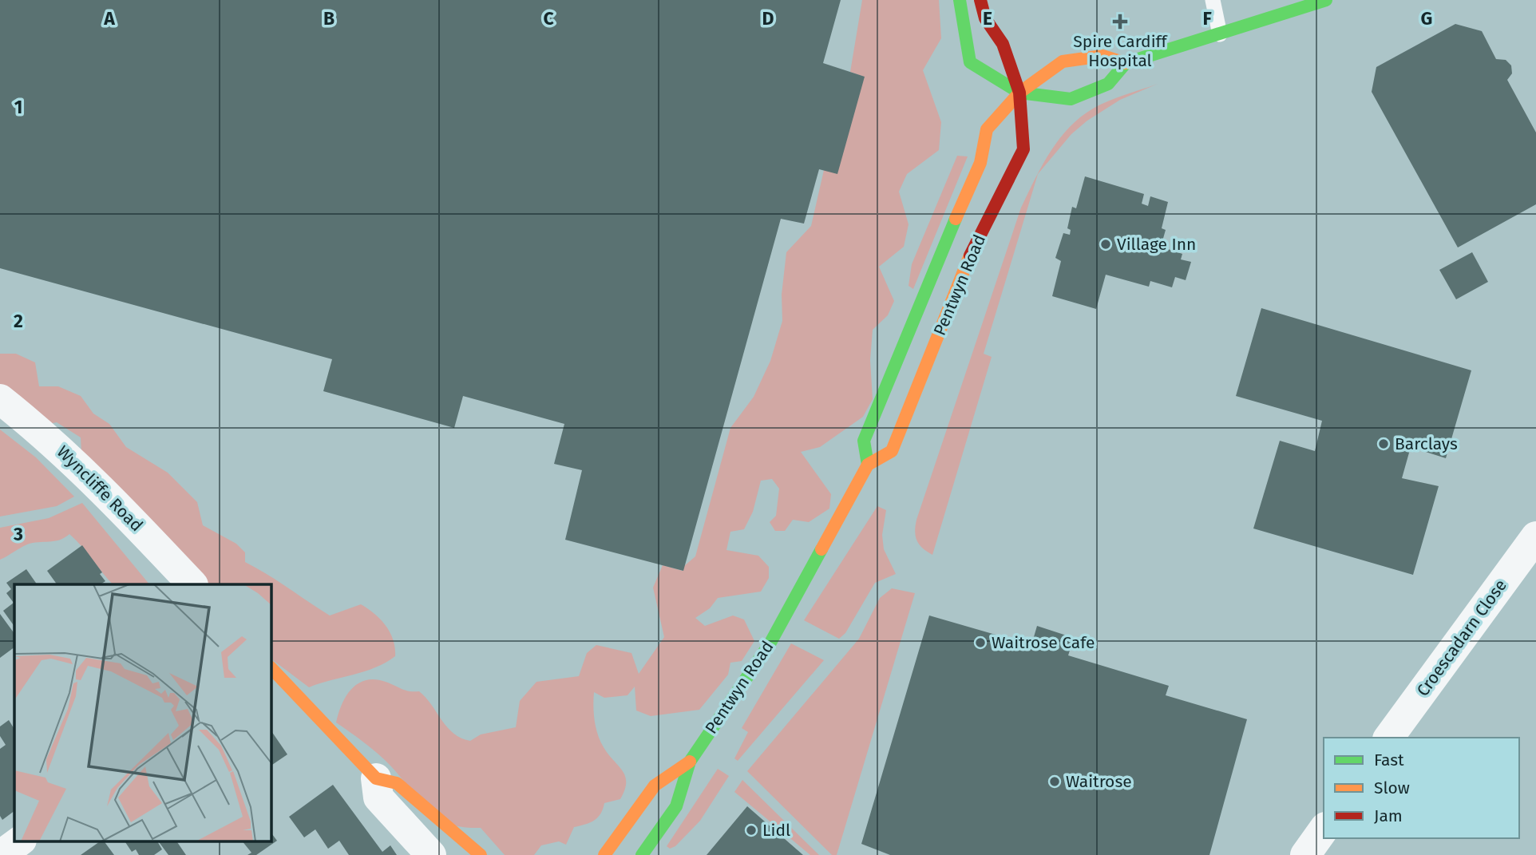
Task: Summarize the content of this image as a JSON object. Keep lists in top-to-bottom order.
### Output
{
  "streets": {
    "street": ["Pentwyn Road", "Wyncliffe Road", "Croescadarn Close"]
  },
  "places": {
    "health": ["Spire Cardiff Hospital"],
    "other": [
      "Village Inn",
      "Barclays",
      "Waitrose Cafe",
      "Waitrose",
      "Lidl"
    ]
  },
  "legend": ["Fast", "Slow", "Jam"],
  "grid": {
    "columns": [
      "A",
      "B",
      "C",
      "D",
      "E",
      "F",
      "G"
    ],
    "rows": ["1", "2", "3"]
  }
}
